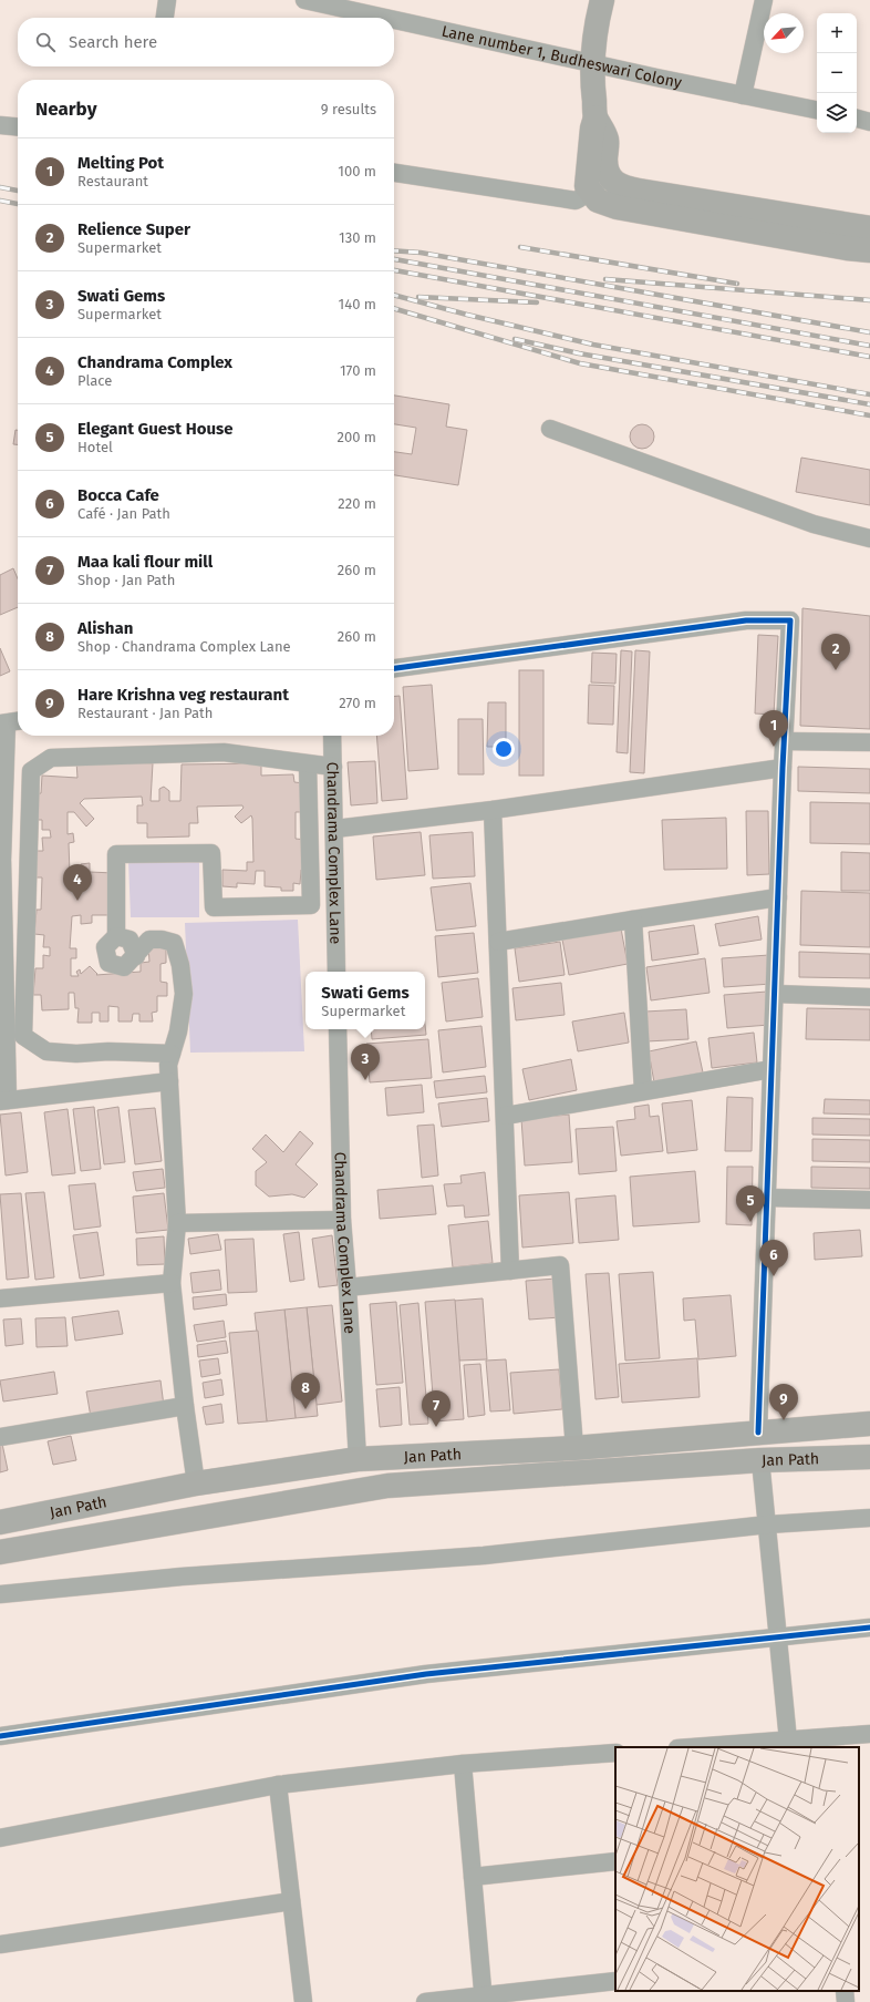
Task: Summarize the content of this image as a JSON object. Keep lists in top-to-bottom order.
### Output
{
  "streets": {
    "main road": ["Jan Path"],
    "street": ["Lane number 1, Budheswari Colony", "Chandrama Complex Lane"]
  },
  "crossings": [
    ["Chandrama Complex Lane", "Jan Path"]
  ],
  "north": "bottom left",
  "page": {
    "map_buttons": ["+", "−"],
    "search": "Search here",
    "heading": ["Nearby", "9 results"],
    "list": [
      {
        "mark": "1",
        "name": "Melting Pot",
        "note": "Restaurant",
        "value": "100 m"
      },
      {
        "mark": "2",
        "name": "Relience Super",
        "note": "Supermarket",
        "value": "130 m"
      },
      {
        "mark": "3",
        "name": "Swati Gems",
        "note": "Supermarket",
        "value": "140 m"
      },
      {
        "mark": "4",
        "name": "Chandrama Complex",
        "note": "Place",
        "value": "170 m"
      },
      {
        "mark": "5",
        "name": "Elegant Guest House",
        "note": "Hotel",
        "value": "200 m"
      },
      {
        "mark": "6",
        "name": "Bocca Cafe",
        "note": "Café · Jan Path",
        "value": "220 m"
      },
      {
        "mark": "7",
        "name": "Maa kali flour mill",
        "note": "Shop · Jan Path",
        "value": "260 m"
      },
      {
        "mark": "8",
        "name": "Alishan",
        "note": "Shop · Chandrama Complex Lane",
        "value": "260 m"
      },
      {
        "mark": "9",
        "name": "Hare Krishna veg restaurant",
        "note": "Restaurant · Jan Path",
        "value": "270 m"
      }
    ],
    "pins": [
      "2",
      "1",
      "4",
      "3",
      "5",
      "6",
      "8",
      "9",
      "7"
    ],
    "popup": ["Swati Gems", "Supermarket"]
  }
}
